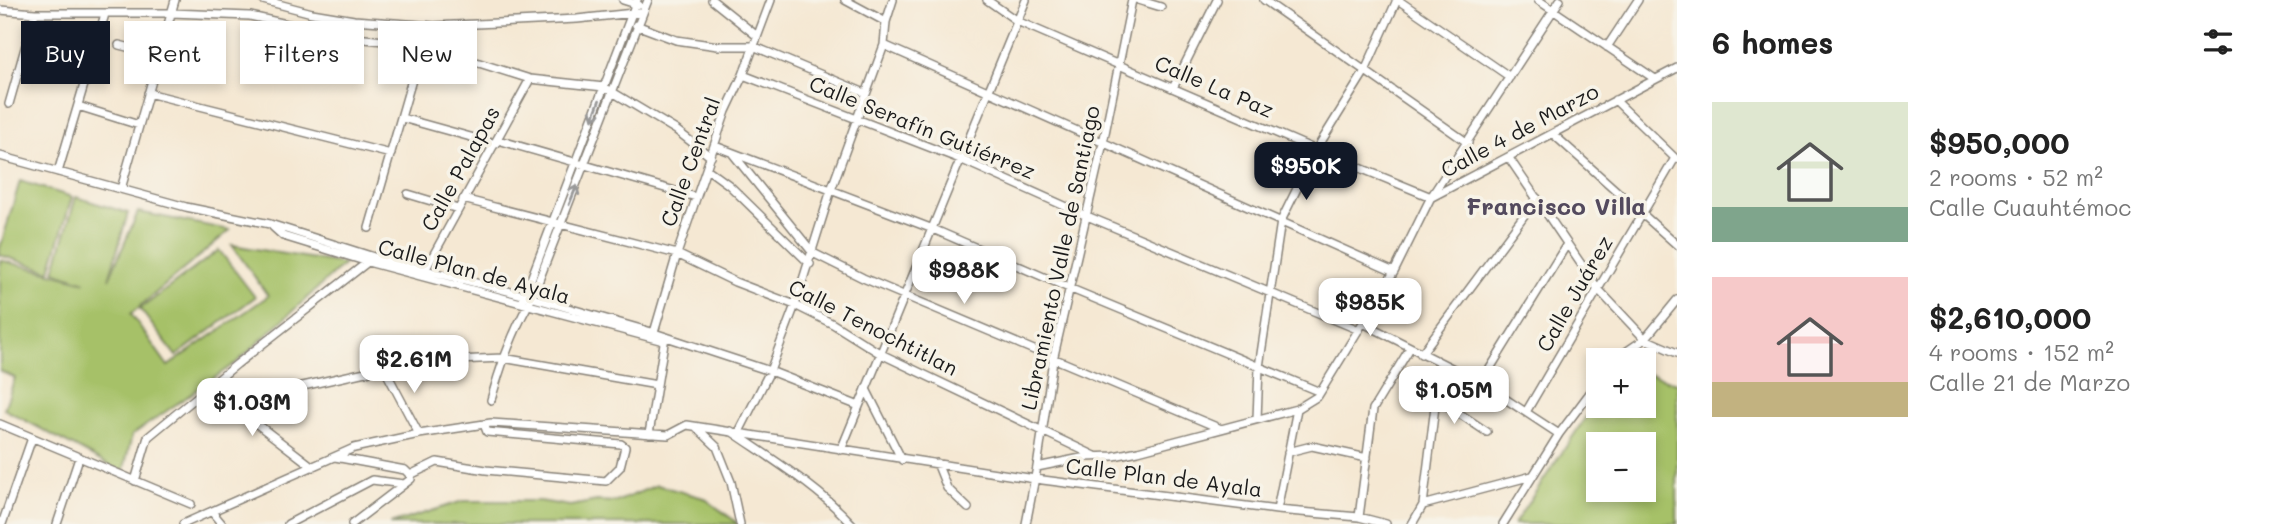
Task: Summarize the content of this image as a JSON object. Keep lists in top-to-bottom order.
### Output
{
  "streets": {
    "street": [
      "Calle La Paz",
      "Calle Serafín Gutiérrez",
      "Calle 4 de Marzo",
      "Calle Central",
      "Calle Palapas",
      "Libramiento Valle de Santiago",
      "Calle Plan de Ayala",
      "Calle Juárez",
      "Calle Tenochtitlan"
    ]
  },
  "crossings": [
    ["Calle La Paz", "Calle 4 de Marzo"],
    ["Calle La Paz", "Libramiento Valle de Santiago"],
    ["Calle Serafín Gutiérrez", "Calle 4 de Marzo"],
    ["Calle Serafín Gutiérrez", "Calle Central"],
    ["Calle Serafín Gutiérrez", "Libramiento Valle de Santiago"],
    ["Calle Serafín Gutiérrez", "Calle Juárez"],
    ["Calle 4 de Marzo", "Libramiento Valle de Santiago"],
    ["Calle 4 de Marzo", "Calle Tenochtitlan"],
    ["Calle Central", "Calle Plan de Ayala"],
    ["Calle Central", "Calle Tenochtitlan"],
    ["Calle Palapas", "Calle Plan de Ayala"],
    ["Calle Palapas", "Calle Tenochtitlan"],
    ["Libramiento Valle de Santiago", "Calle Plan de Ayala"],
    ["Libramiento Valle de Santiago", "Calle Tenochtitlan"]
  ],
  "districts": ["Francisco Villa"],
  "page": {
    "heading": "6 homes",
    "chip": [
      "Buy",
      "Rent",
      "Filters",
      "New"
    ],
    "list": [
      {
        "name": "$950,000",
        "note": "2 rooms · 52 m² · Calle Cuauhtémoc"
      },
      {
        "name": "$2,610,000",
        "note": "4 rooms · 152 m² · Calle 21 de Marzo"
      }
    ],
    "price": [
      "$950K",
      "$988K",
      "$985K",
      "$2.61M",
      "$1.05M",
      "$1.03M"
    ],
    "map_buttons": ["+", "−"]
  }
}
